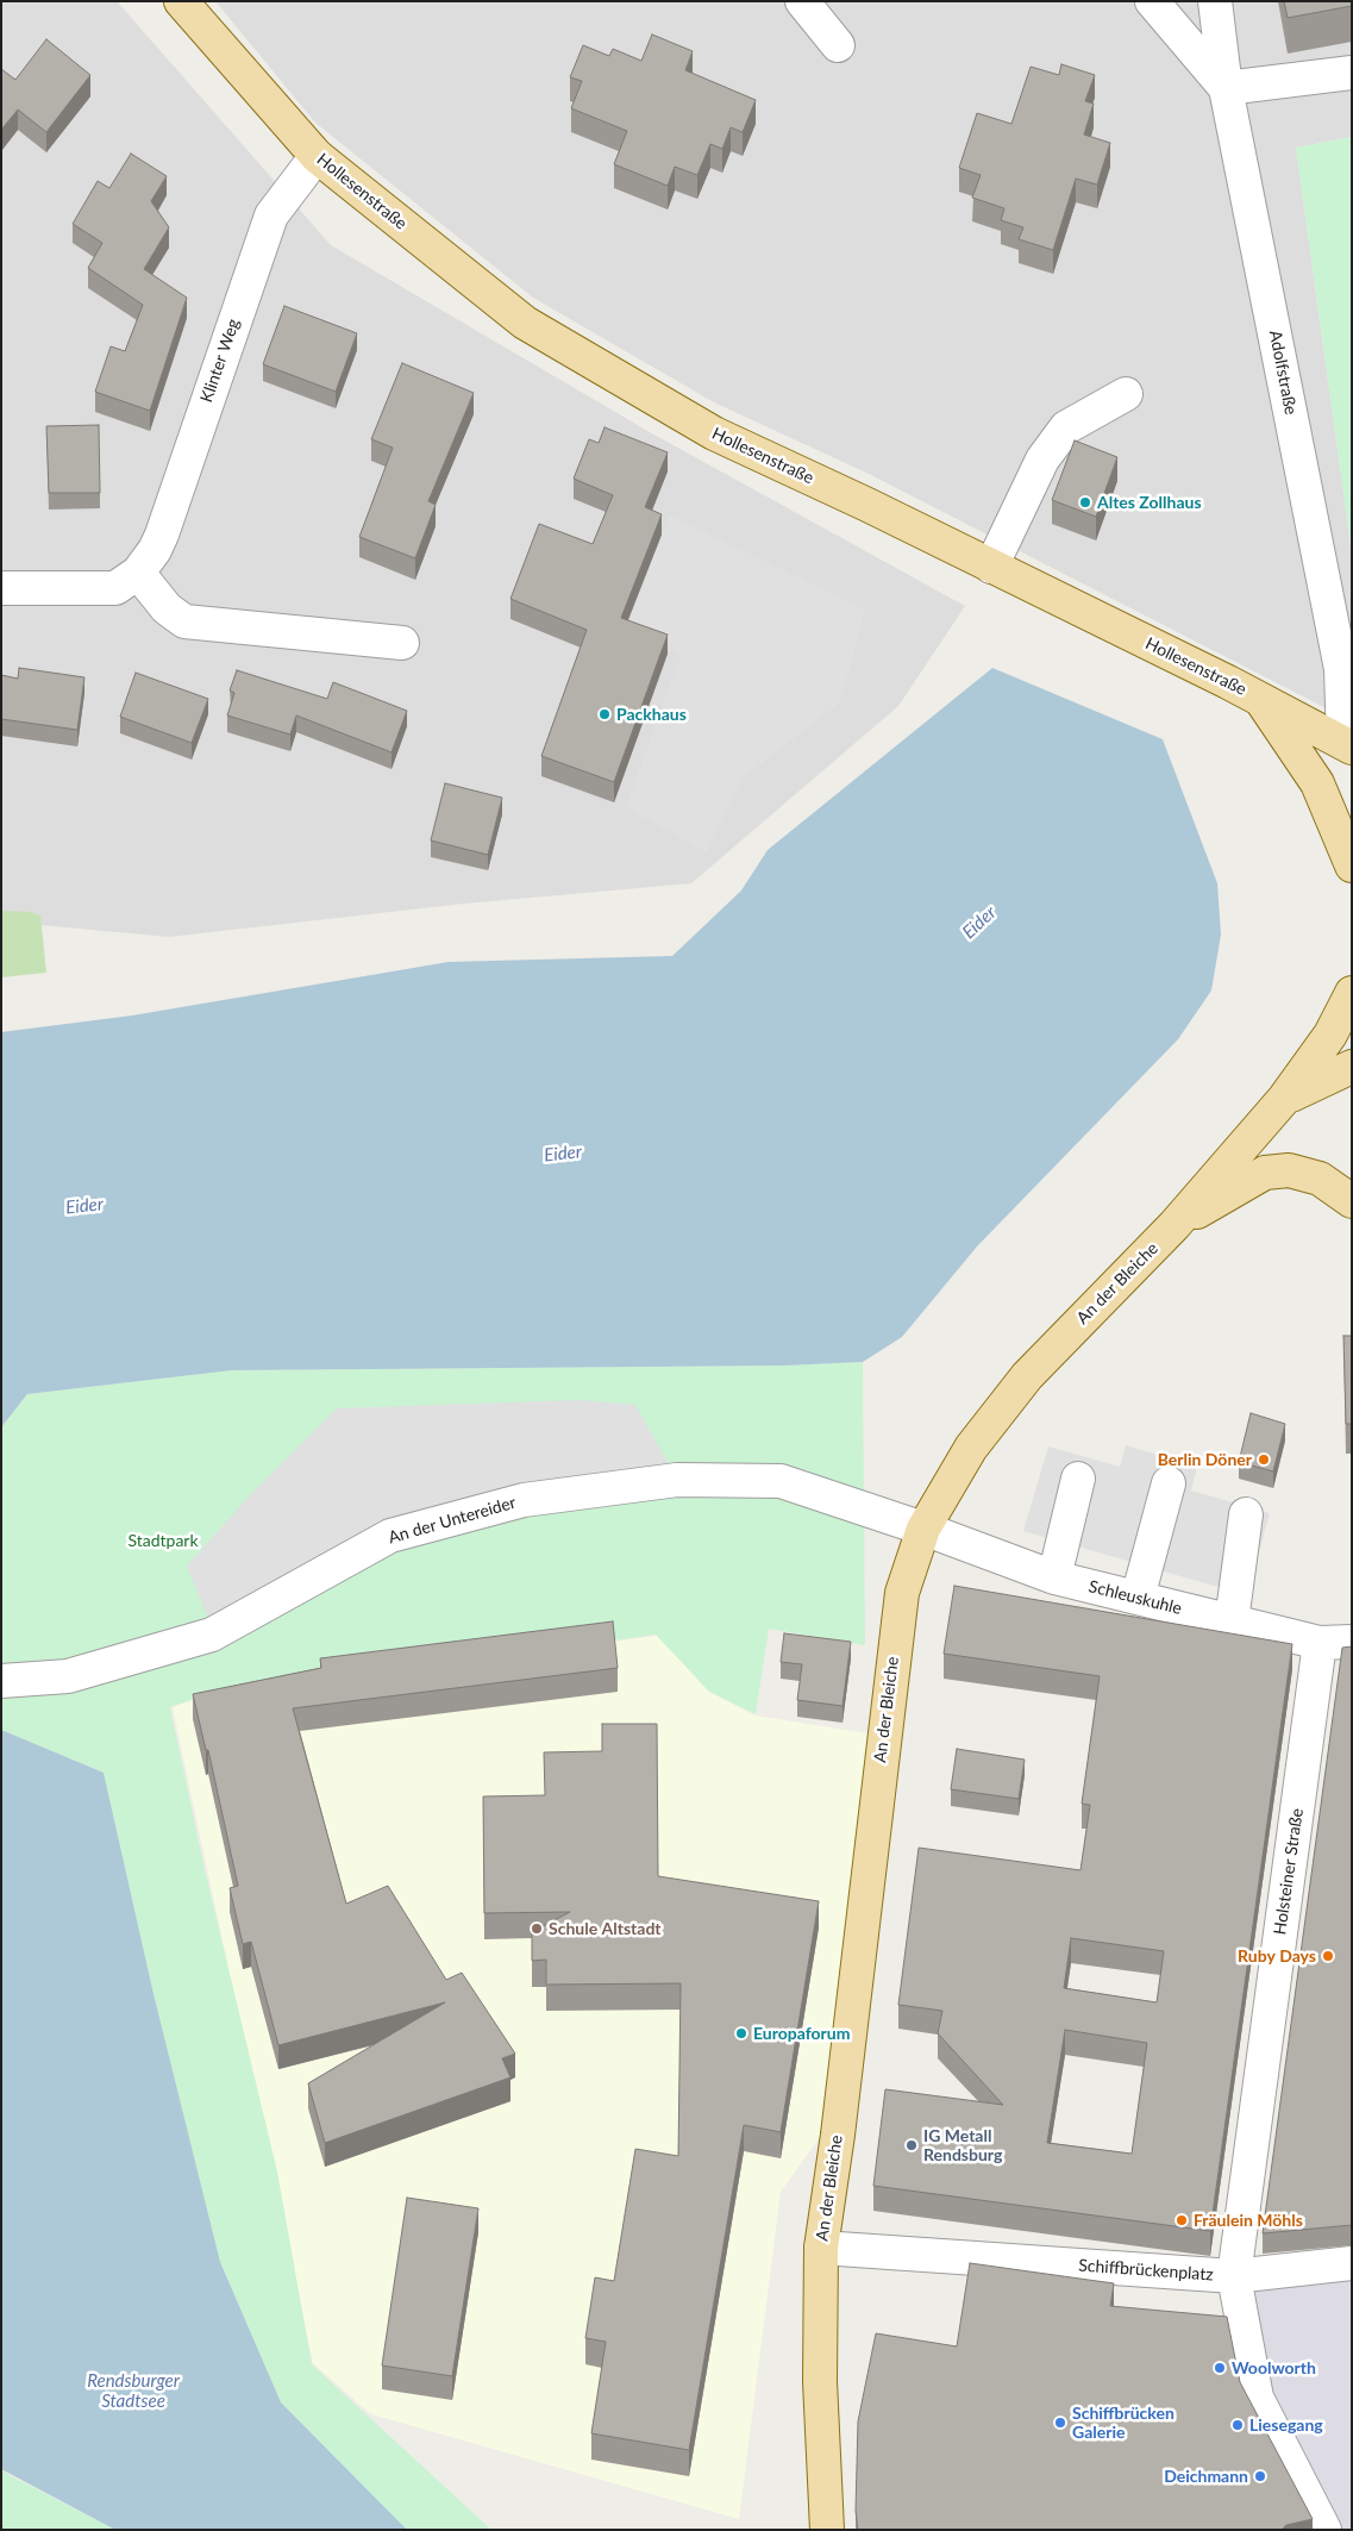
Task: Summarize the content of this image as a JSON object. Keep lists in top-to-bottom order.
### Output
{
  "streets": {
    "main road": ["Hollesenstraße", "An der Bleiche"],
    "street": [
      "Klinter Weg",
      "Adolfstraße",
      "An der Untereider",
      "Schleuskuhle",
      "Holsteiner Straße",
      "Schiffbrückenplatz"
    ]
  },
  "crossings": [
    ["Hollesenstraße", "Klinter Weg"],
    ["An der Bleiche", "An der Untereider"],
    ["An der Bleiche", "Schleuskuhle"],
    ["An der Bleiche", "Schiffbrückenplatz"],
    ["An der Untereider", "Schleuskuhle"],
    ["Schleuskuhle", "Holsteiner Straße"],
    ["Holsteiner Straße", "Schiffbrückenplatz"]
  ],
  "water": ["Eider", "Rendsburger Stadtsee"],
  "parks": ["Stadtpark"],
  "places": [
    "Altes Zollhaus",
    "Packhaus",
    "Berlin Döner",
    "Schule Altstadt",
    "Ruby Days",
    "Europaforum",
    "IG Metall Rendsburg",
    "Fräulein Möhls",
    "Woolworth",
    "Schiffbrücken Galerie",
    "Liesegang",
    "Deichmann"
  ]
}
